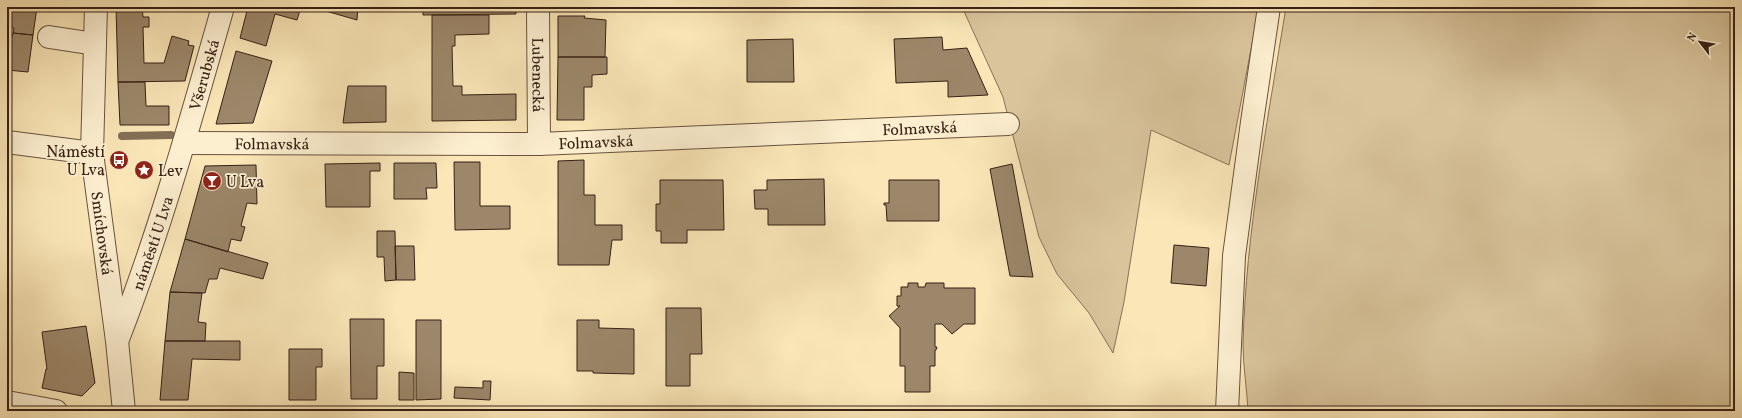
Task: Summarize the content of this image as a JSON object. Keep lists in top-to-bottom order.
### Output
{
  "streets": {
    "street": [
      "Všerubská",
      "Lubenecká",
      "Folmavská",
      "Smíchovská",
      "náměstí U Lva"
    ]
  },
  "crossings": [
    ["Všerubská", "Folmavská"],
    ["Všerubská", "náměstí U Lva"],
    ["Lubenecká", "Folmavská"],
    ["Folmavská", "náměstí U Lva"],
    ["Smíchovská", "náměstí U Lva"]
  ],
  "places": {
    "bus stop": ["Náměstí U Lva"],
    "place": ["Lev"],
    "bar": ["U Lva"]
  },
  "north": "top left"
}
